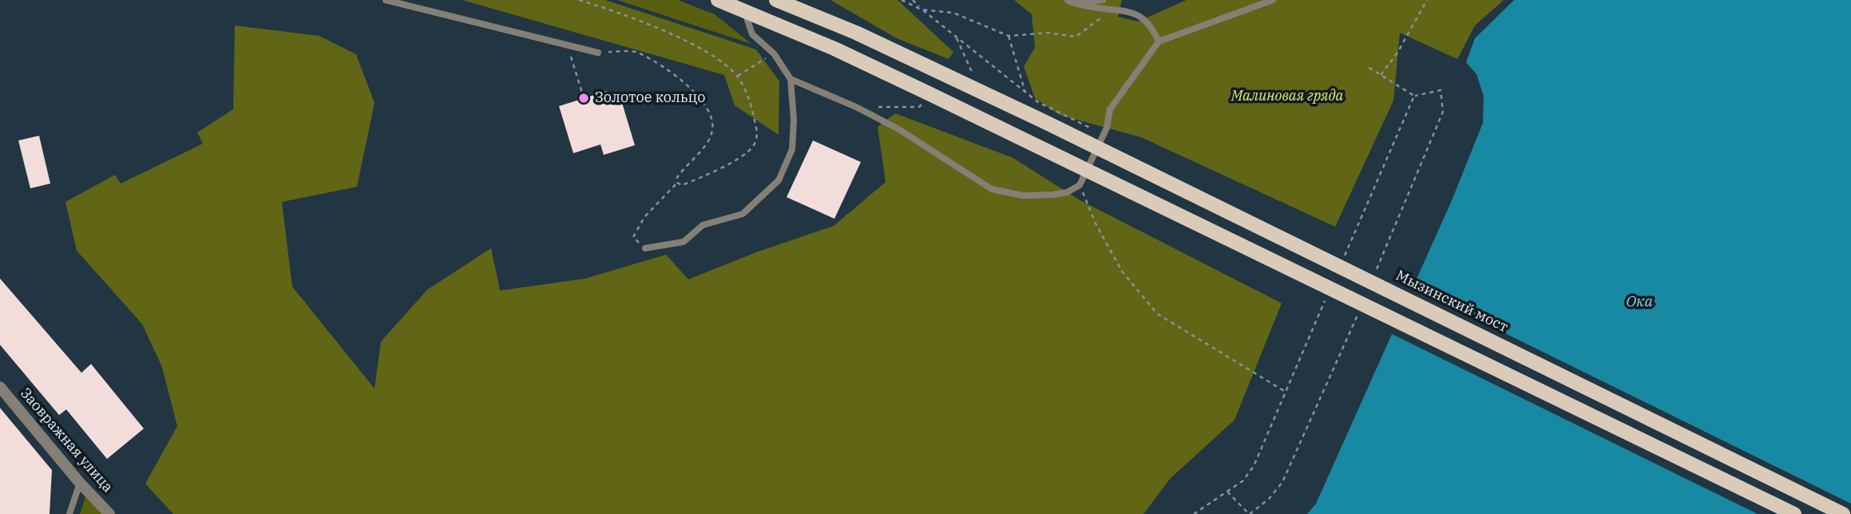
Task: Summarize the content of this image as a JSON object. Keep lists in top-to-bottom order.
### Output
{
  "streets": {
    "main road": ["Мызинский мост"],
    "street": ["Заовражная улица"]
  },
  "water": ["Ока"],
  "parks": ["Малиновая гряда"],
  "places": ["Золотое кольцо"]
}
